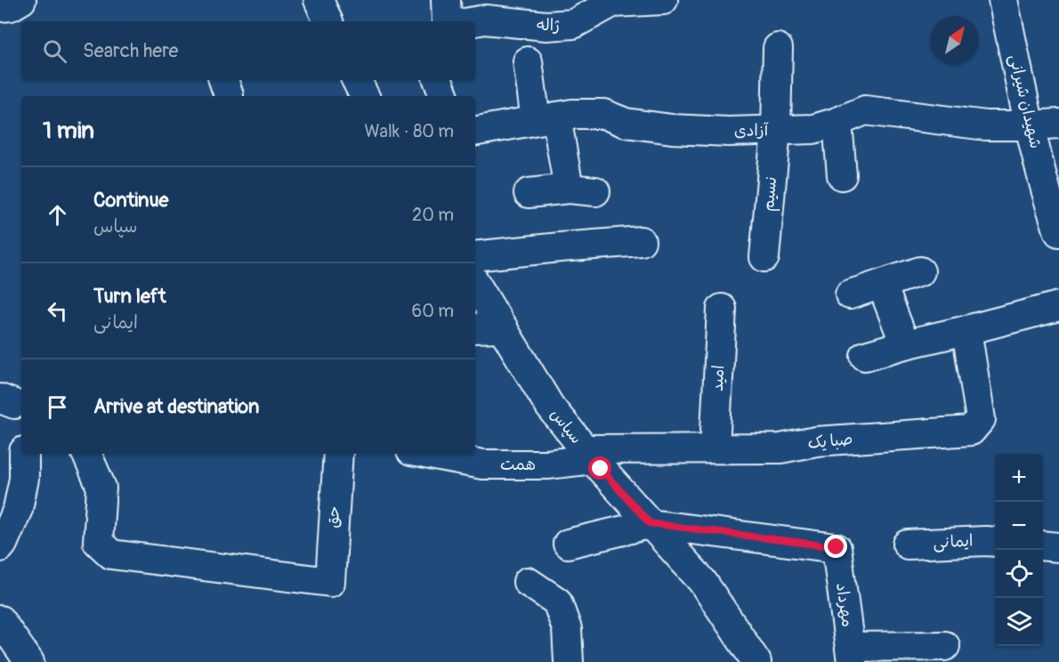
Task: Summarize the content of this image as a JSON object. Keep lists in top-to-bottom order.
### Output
{
  "streets": {
    "street": [
      "ژاله",
      "شهیدان شیرانی",
      "آزادی",
      "نسیم",
      "امید",
      "سپاس",
      "صبا یک",
      "همت",
      "حق",
      "ایمانی",
      "مهرداد"
    ]
  },
  "crossings": [
    ["شهیدان شیرانی", "آزادی"],
    ["آزادی", "نسیم"],
    ["امید", "صبا یک"],
    ["سپاس", "صبا یک"],
    ["سپاس", "همت"],
    ["سپاس", "مهرداد"],
    ["صبا یک", "همت"]
  ],
  "north": "top right",
  "page": {
    "search": "Search here",
    "heading": ["1 min", "Walk · 80 m"],
    "list": [
      ["Continue", "سپاس", "20 m"],
      ["Turn left", "ایمانی", "60 m"],
      "Arrive at destination"
    ],
    "map_buttons": ["+", "−"]
  }
}
